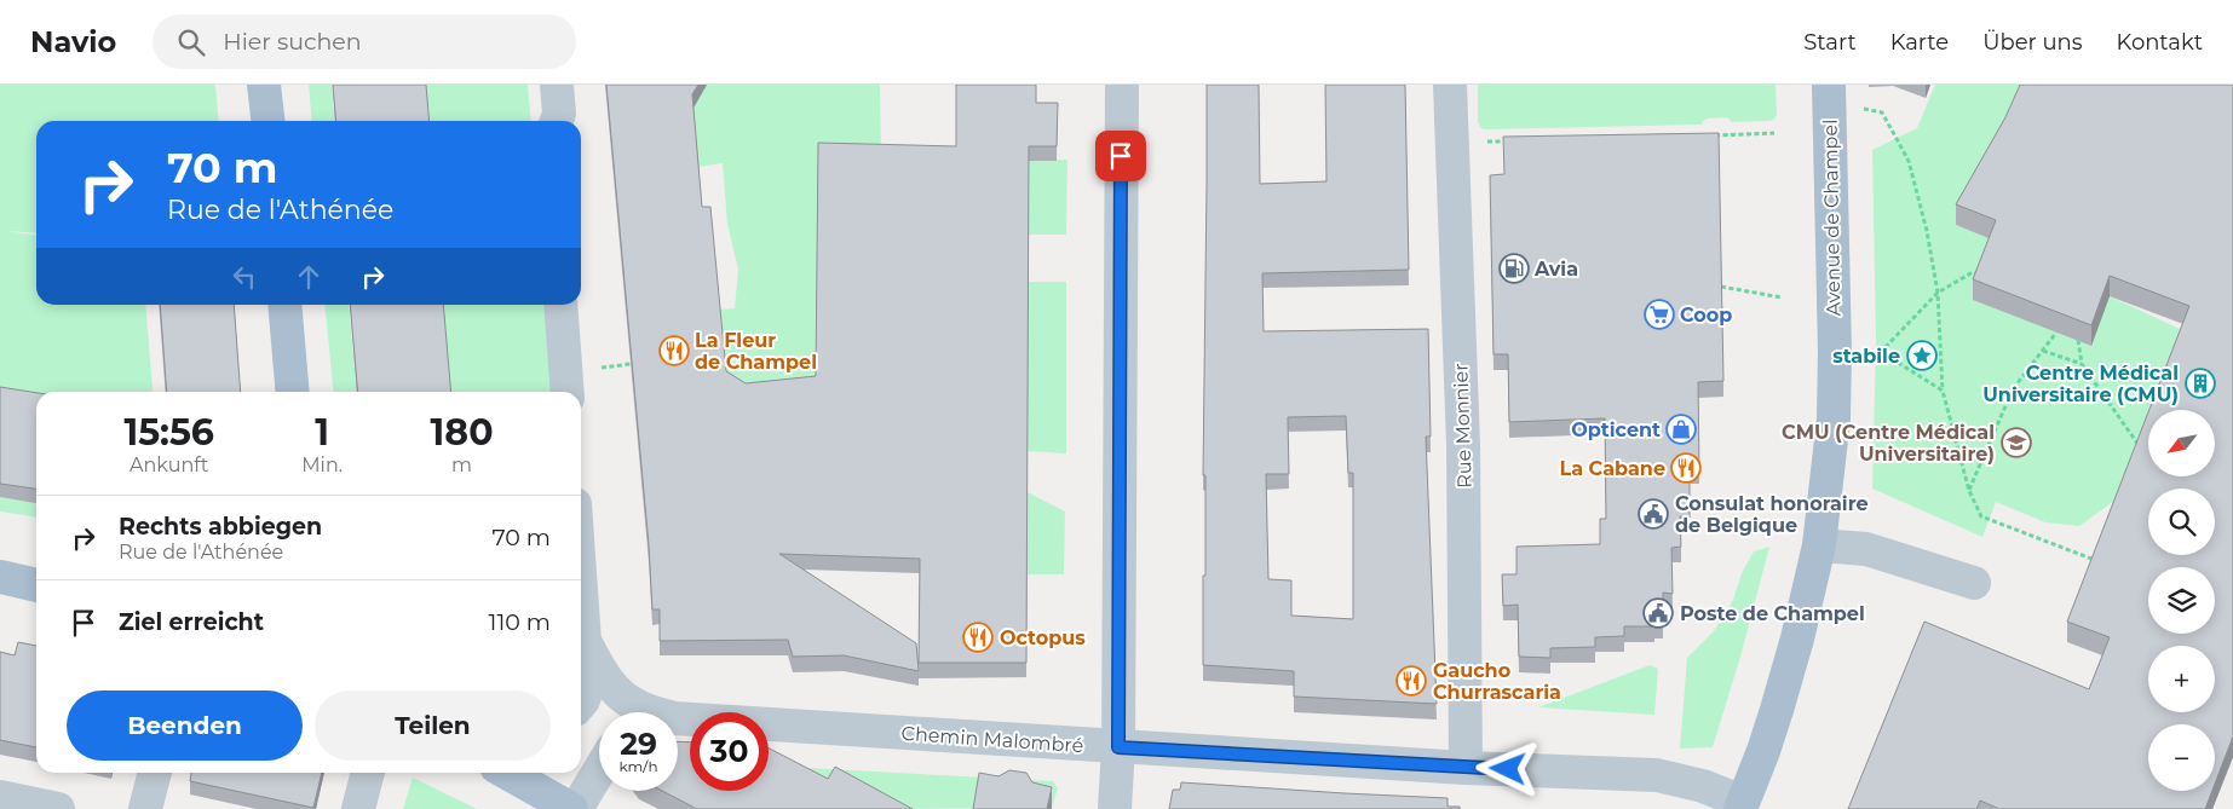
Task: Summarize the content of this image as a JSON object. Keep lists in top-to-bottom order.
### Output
{
  "streets": {
    "main road": ["Avenue de Champel"],
    "street": ["Rue Monnier", "Chemin Malombré"]
  },
  "crossings": [
    ["Avenue de Champel", "Chemin Malombré"],
    ["Rue Monnier", "Chemin Malombré"]
  ],
  "places": {
    "fuel station": ["Avia"],
    "supermarket": ["Coop"],
    "restaurant": [
      "La Fleur de Champel",
      "La Cabane",
      "Octopus",
      "Gaucho Churrascaria"
    ],
    "place": ["stabile"],
    "building": ["Centre Médical Universitaire (CMU)"],
    "shop": ["Opticent"],
    "school or university": ["CMU (Centre Médical Universitaire)"],
    "public building": ["Consulat honoraire de Belgique", "Poste de Champel"]
  },
  "north": "bottom left",
  "page": {
    "header": "Navio",
    "search": "Hier suchen",
    "nav": [
      "Start",
      "Karte",
      "Über uns",
      "Kontakt"
    ],
    "turn": ["70 m", "Rue de l'Athénée"],
    "eta": [
      "15:56",
      "Ankunft",
      "1",
      "Min.",
      "180",
      "m"
    ],
    "map_buttons": ["+", "−"],
    "list": [
      {
        "name": "Rechts abbiegen",
        "note": "Rue de l'Athénée",
        "value": "70 m"
      },
      {
        "name": "Ziel erreicht",
        "value": "110 m"
      }
    ],
    "buttons": ["Beenden", "Teilen"],
    "speed": "29 km/h",
    "limit": "30"
  }
}
